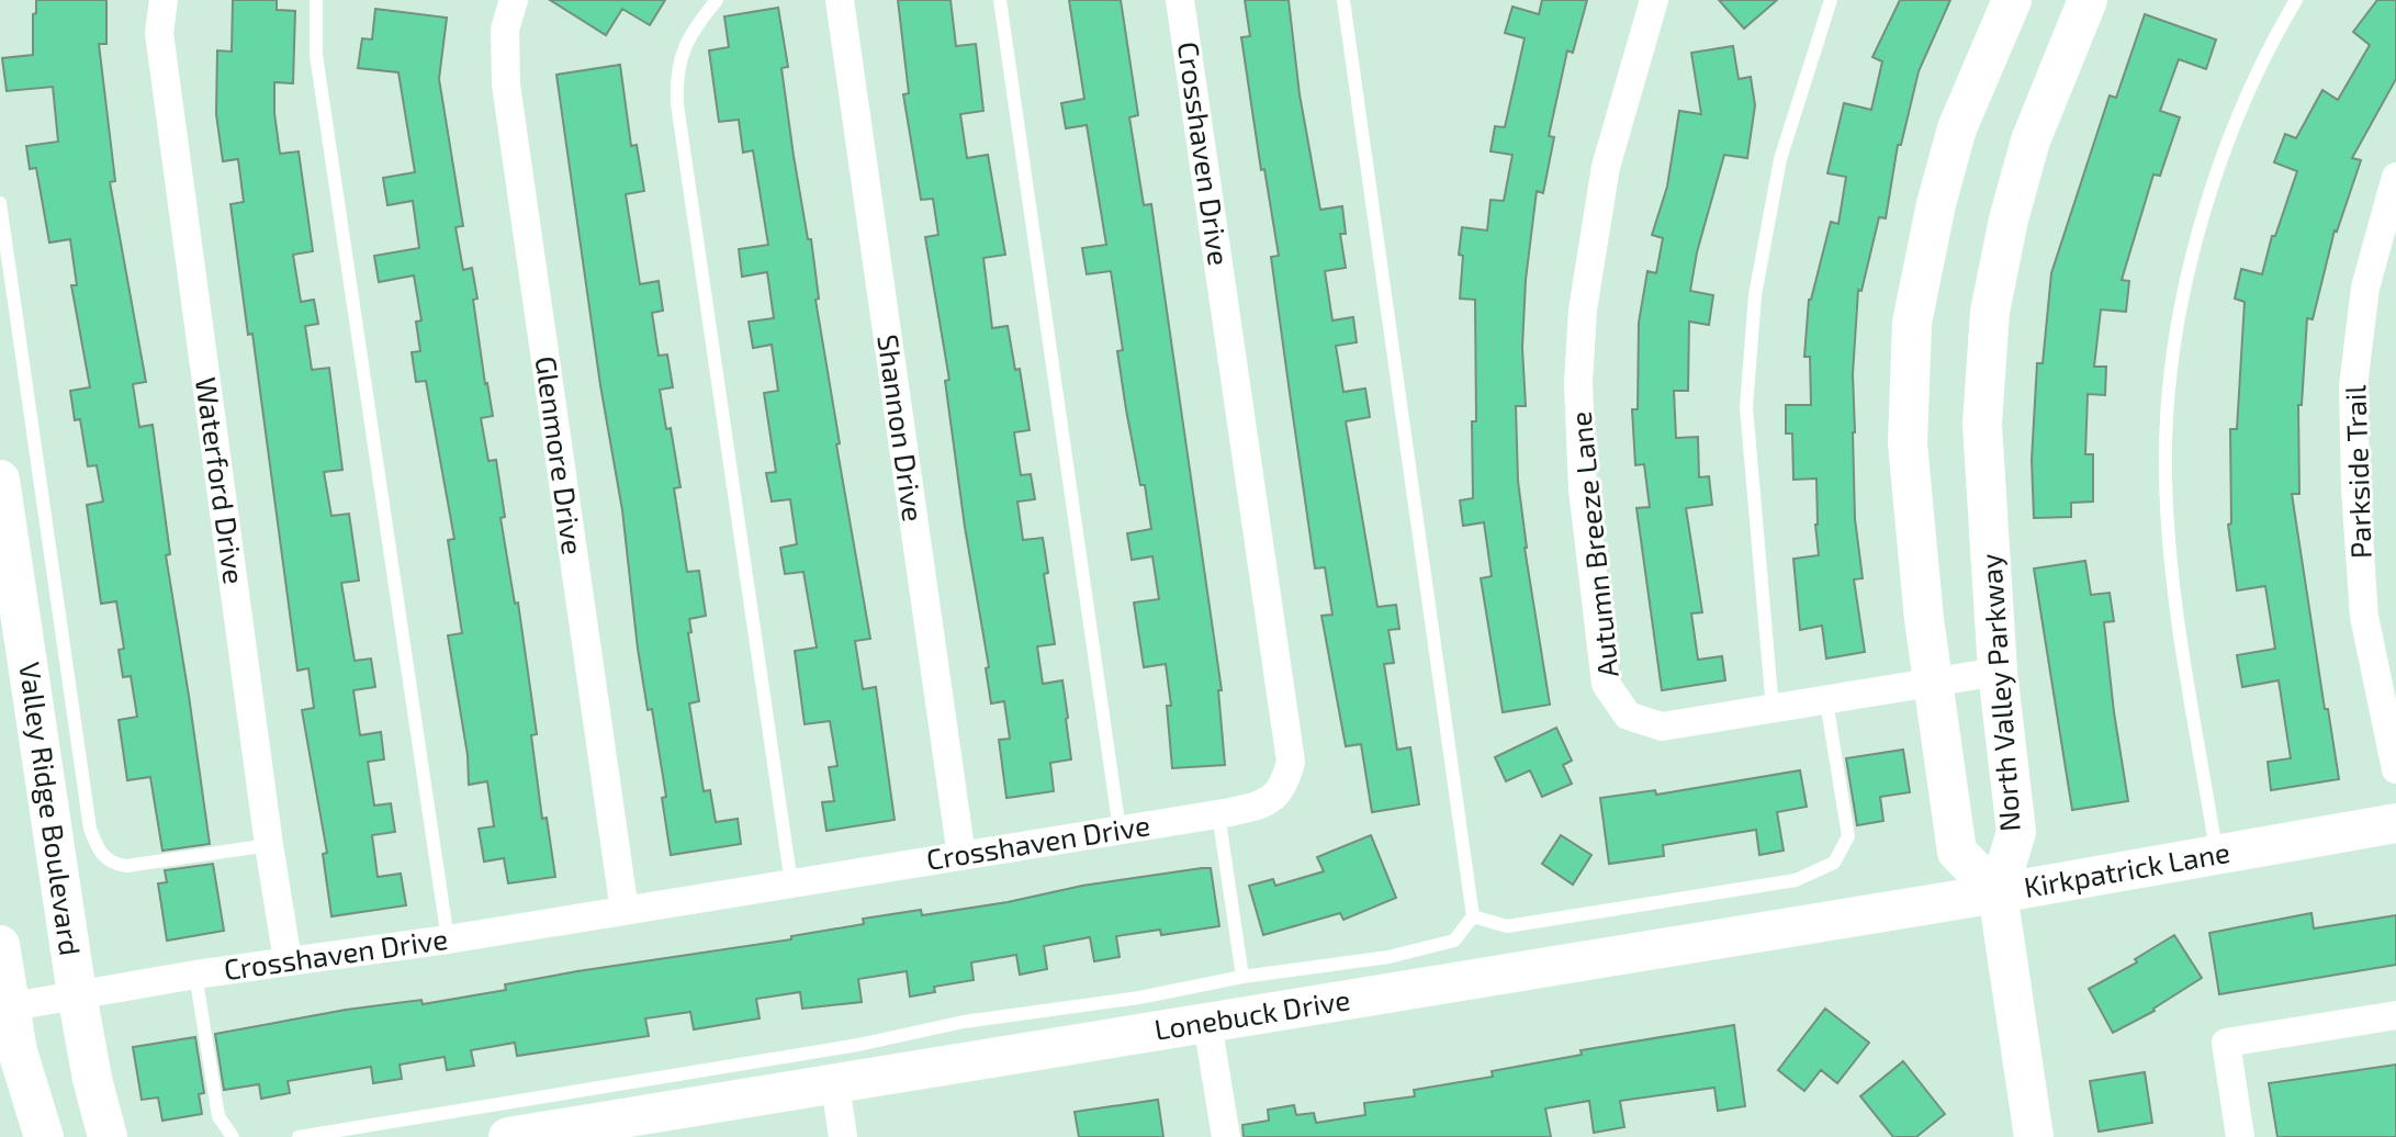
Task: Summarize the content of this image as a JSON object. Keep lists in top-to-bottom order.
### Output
{
  "streets": {
    "street": [
      "Crosshaven Drive",
      "Shannon Drive",
      "Glenmore Drive",
      "Parkside Trail",
      "Waterford Drive",
      "Autumn Breeze Lane",
      "North Valley Parkway",
      "Valley Ridge Boulevard",
      "Kirkpatrick Lane",
      "Lonebuck Drive"
    ]
  },
  "crossings": [
    ["Crosshaven Drive", "Shannon Drive"],
    ["Crosshaven Drive", "Glenmore Drive"],
    ["Crosshaven Drive", "Waterford Drive"],
    ["Crosshaven Drive", "Valley Ridge Boulevard"],
    ["Autumn Breeze Lane", "North Valley Parkway"],
    ["North Valley Parkway", "Kirkpatrick Lane"],
    ["North Valley Parkway", "Lonebuck Drive"],
    ["Kirkpatrick Lane", "Lonebuck Drive"]
  ]
}
